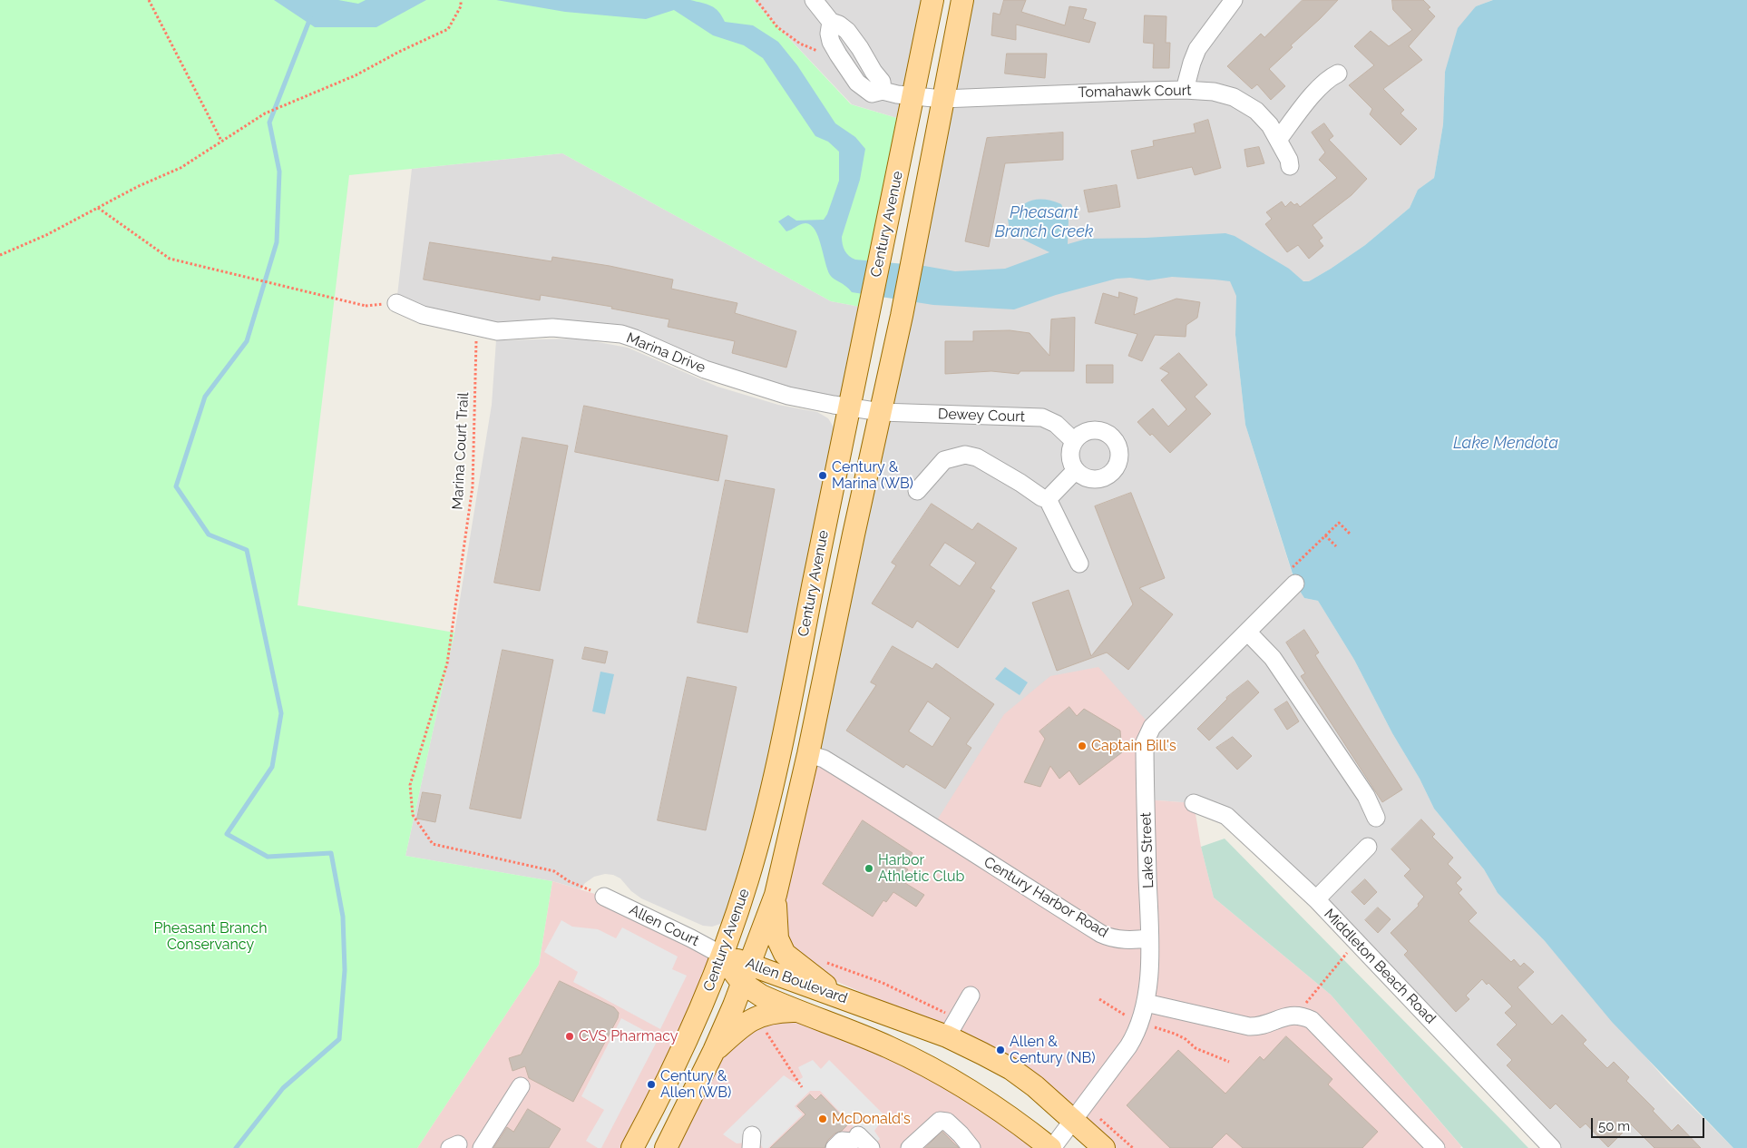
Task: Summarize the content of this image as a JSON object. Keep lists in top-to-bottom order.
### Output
{
  "streets": {
    "main road": ["Century Avenue", "Allen Boulevard"],
    "street": [
      "Tomahawk Court",
      "Marina Drive",
      "Dewey Court",
      "Lake Street",
      "Century Harbor Road",
      "Allen Court",
      "Middleton Beach Road"
    ],
    "path": ["Marina Court Trail"]
  },
  "crossings": [
    ["Tomahawk Court", "Century Avenue"],
    ["Century Avenue", "Marina Drive"],
    ["Century Avenue", "Dewey Court"],
    ["Century Avenue", "Century Harbor Road"],
    ["Century Avenue", "Allen Court"],
    ["Century Avenue", "Allen Boulevard"],
    ["Marina Drive", "Dewey Court"],
    ["Marina Drive", "Marina Court Trail"],
    ["Marina Court Trail", "Allen Court"],
    ["Lake Street", "Century Harbor Road"],
    ["Lake Street", "Allen Boulevard"],
    ["Allen Court", "Allen Boulevard"]
  ],
  "water": ["Pheasant Branch Creek", "Lake Mendota"],
  "parks": ["Pheasant Branch Conservancy"],
  "places": [
    "Century & Marina (WB)",
    "Captain Bill's",
    "Harbor Athletic Club",
    "CVS Pharmacy",
    "Allen & Century (NB)",
    "Century & Allen (WB)",
    "McDonald's"
  ],
  "scale_bar": "50 m"
}
